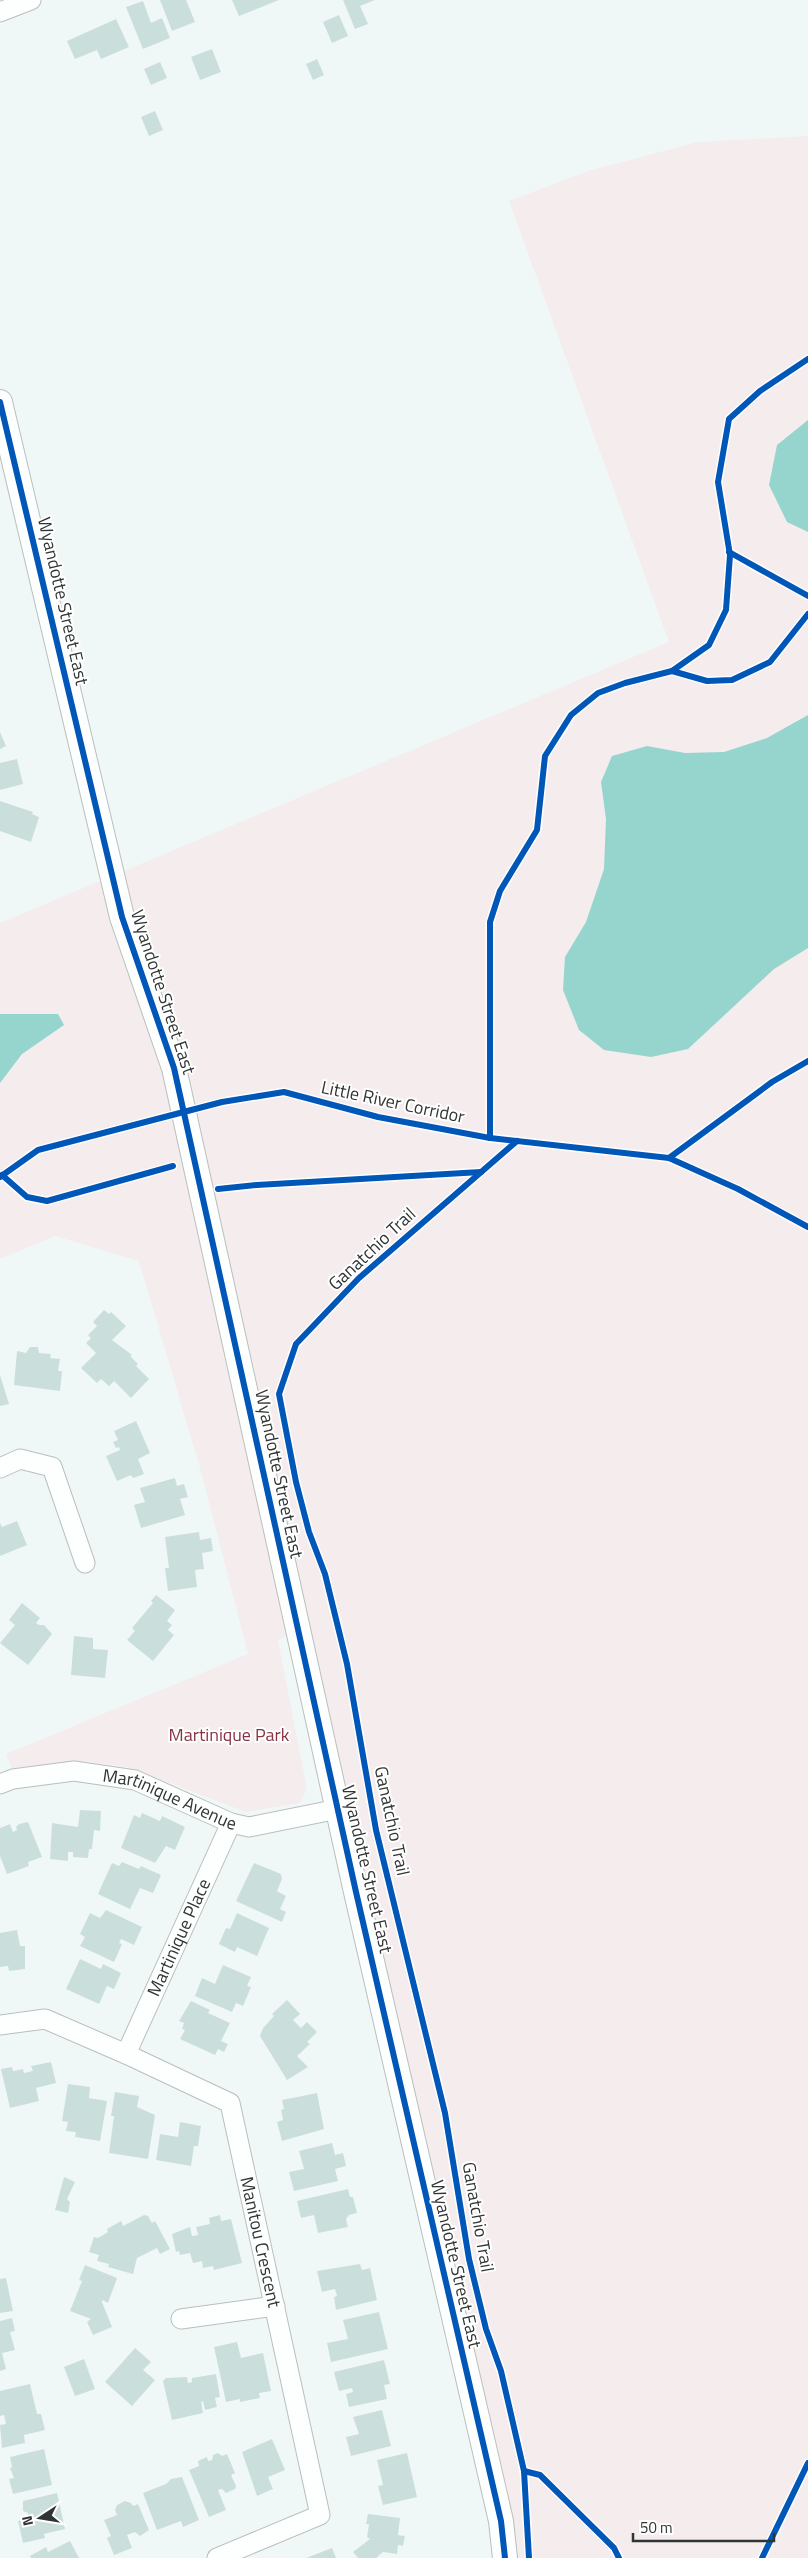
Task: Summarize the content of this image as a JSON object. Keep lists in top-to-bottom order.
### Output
{
  "streets": {
    "street": [
      "Wyandotte Street East",
      "Martinique Avenue",
      "Martinique Place",
      "Manitou Crescent"
    ],
    "cycle path": ["Little River Corridor", "Ganatchio Trail"]
  },
  "crossings": [
    ["Wyandotte Street East", "Martinique Avenue"],
    ["Martinique Avenue", "Martinique Place"],
    ["Martinique Place", "Manitou Crescent"]
  ],
  "parks": ["Martinique Park"],
  "scale_bar": "50 m",
  "north": "left"
}
